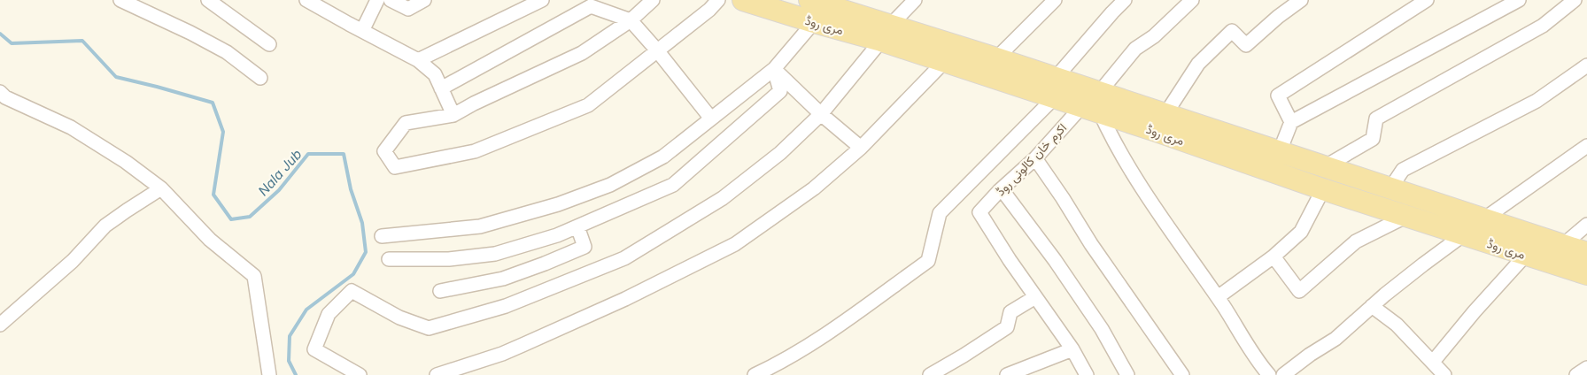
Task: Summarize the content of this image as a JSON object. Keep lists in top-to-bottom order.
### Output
{
  "streets": {
    "main road": ["مری روڈ"],
    "street": ["اکرم خان کالونی روڈ"]
  },
  "crossings": [
    ["مری روڈ", "اکرم خان کالونی روڈ"]
  ],
  "water": ["Nala Jub"]
}
